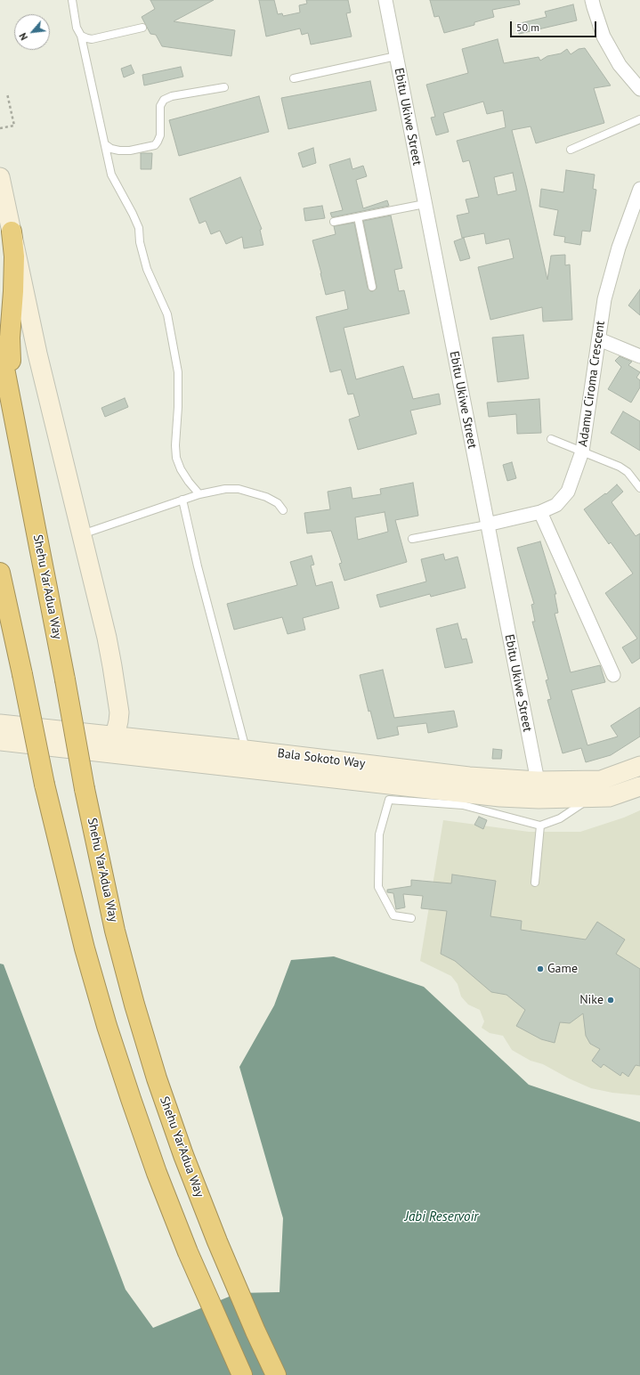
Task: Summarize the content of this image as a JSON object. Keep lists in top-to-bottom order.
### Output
{
  "streets": {
    "highway": ["Shehu Yar'Adua Way"],
    "street": ["Ebitu Ukiwe Street", "Adamu Ciroma Crescent", "Bala Sokoto Way"]
  },
  "crossings": [
    ["Ebitu Ukiwe Street", "Adamu Ciroma Crescent"],
    ["Ebitu Ukiwe Street", "Bala Sokoto Way"]
  ],
  "water": ["Jabi Reservoir"],
  "places": ["Game", "Nike"],
  "scale_bar": "50 m",
  "north": "bottom left"
}
